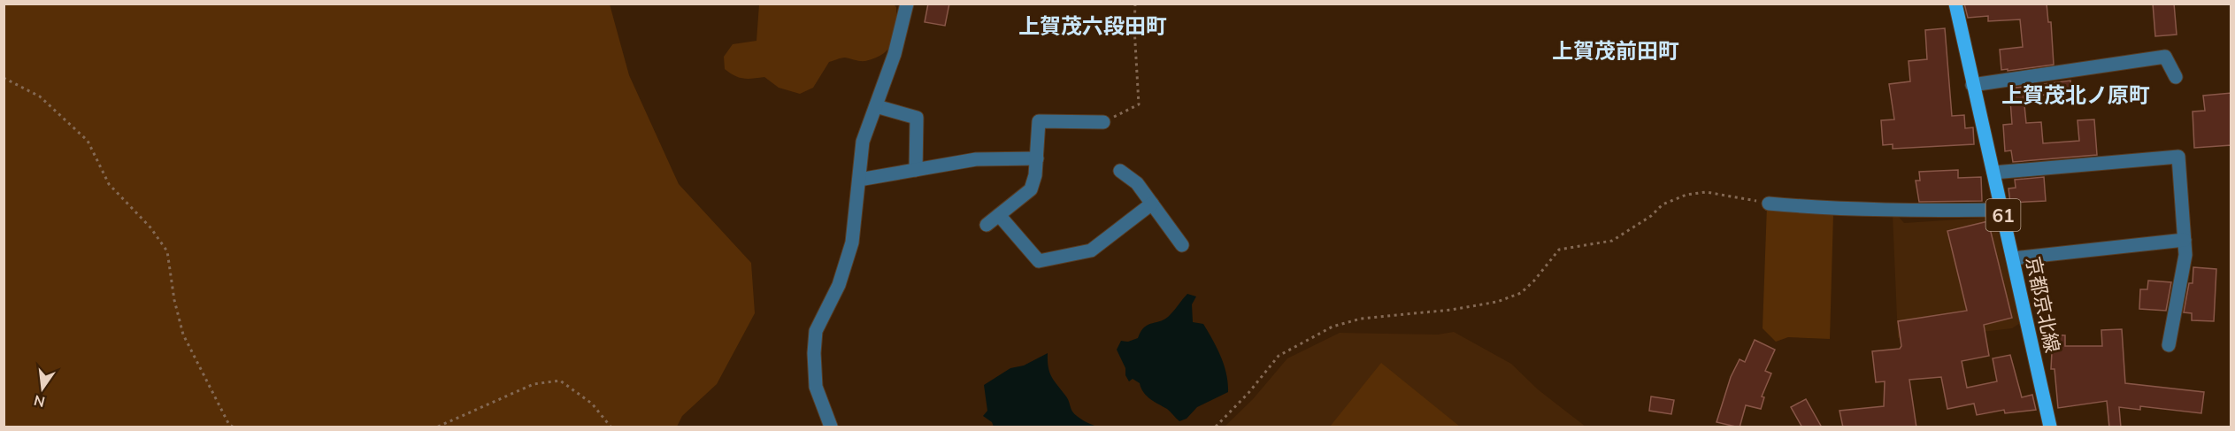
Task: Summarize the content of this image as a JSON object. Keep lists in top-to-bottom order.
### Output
{
  "streets": {
    "main road": ["61", "京都京北線"]
  },
  "districts": ["上賀茂六段田町", "上賀茂前田町", "上賀茂北ノ原町"],
  "north": "bottom"
}
